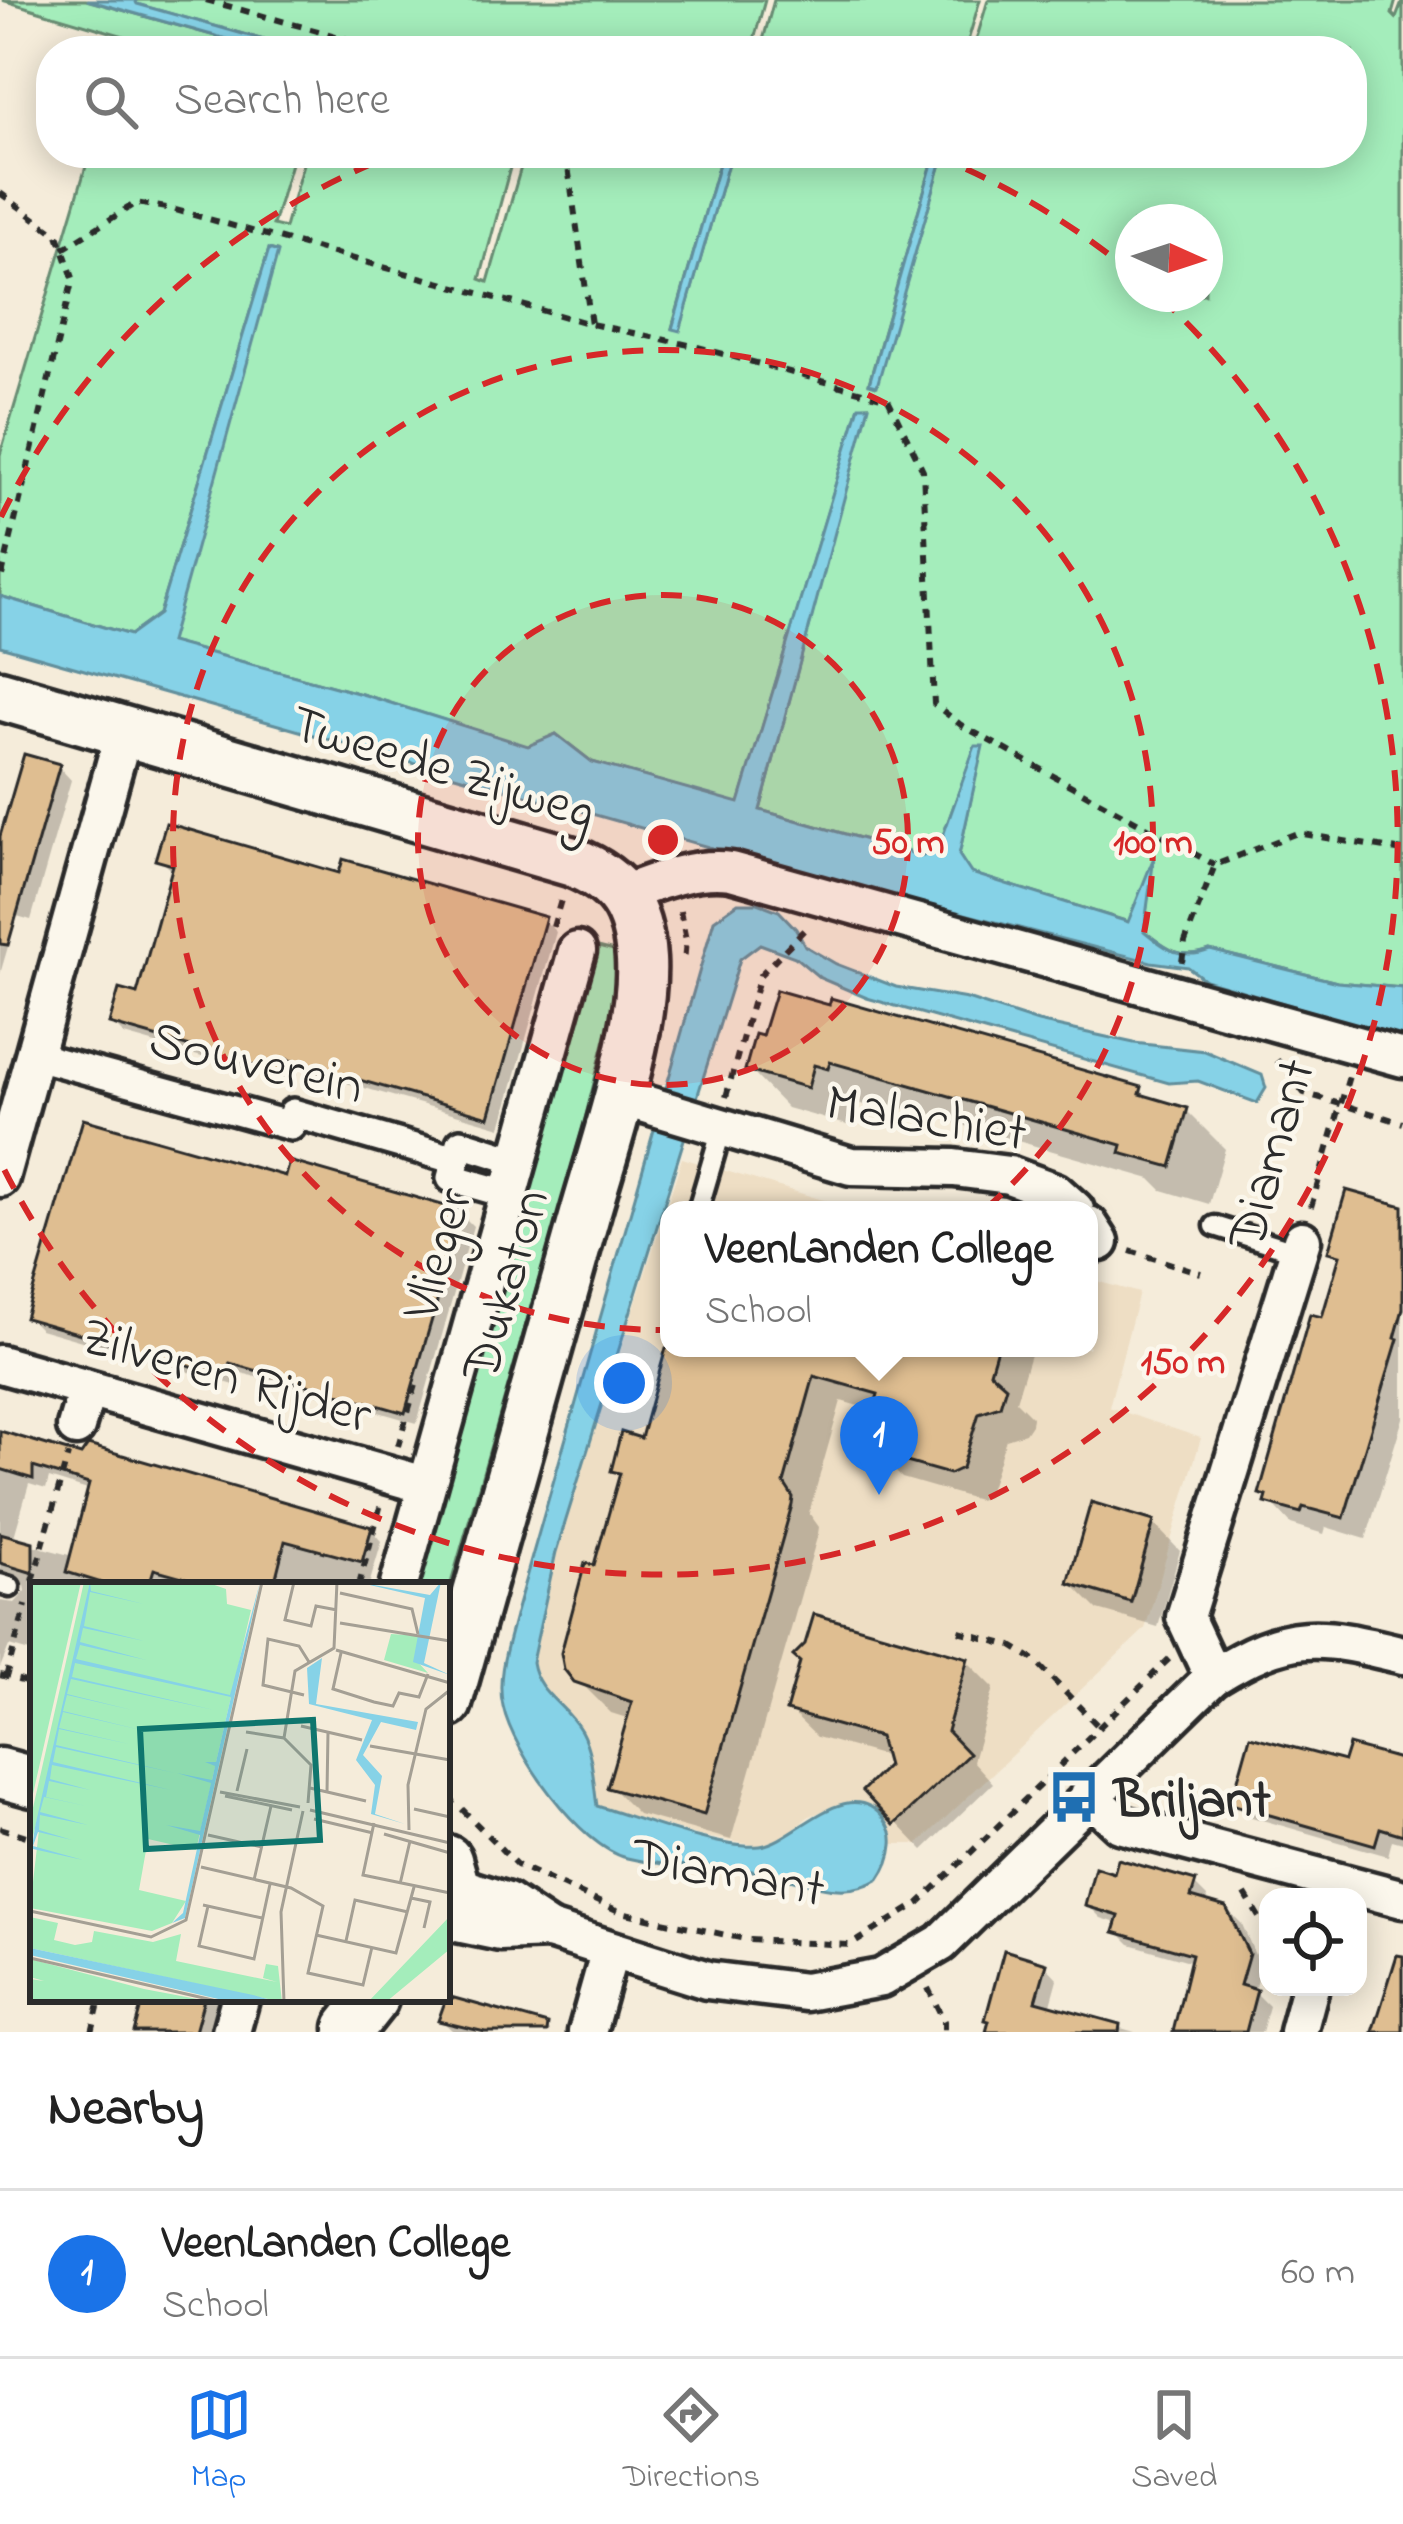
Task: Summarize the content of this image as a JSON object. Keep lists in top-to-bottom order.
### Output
{
  "streets": {
    "street": [
      "Tweede Zijweg",
      "Souverein",
      "Malachiet",
      "Diamant",
      "Vlieger",
      "Dukaton",
      "Zilveren Rijder"
    ]
  },
  "crossings": [
    ["Tweede Zijweg", "Diamant"],
    ["Tweede Zijweg", "Dukaton"],
    ["Souverein", "Vlieger"],
    ["Malachiet", "Dukaton"],
    ["Vlieger", "Zilveren Rijder"]
  ],
  "places": {
    "bus stop": ["Briljant"]
  },
  "north": "right",
  "page": {
    "search": "Search here",
    "popup": ["VeenLanden College", "School"],
    "pins": "1",
    "heading": "Nearby",
    "list": [
      {
        "mark": "1",
        "name": "VeenLanden College",
        "note": "School",
        "value": "60 m"
      }
    ],
    "nav": ["Map", "Directions", "Saved"]
  },
  "rings": ["50 m", "100 m", "150 m"]
}
